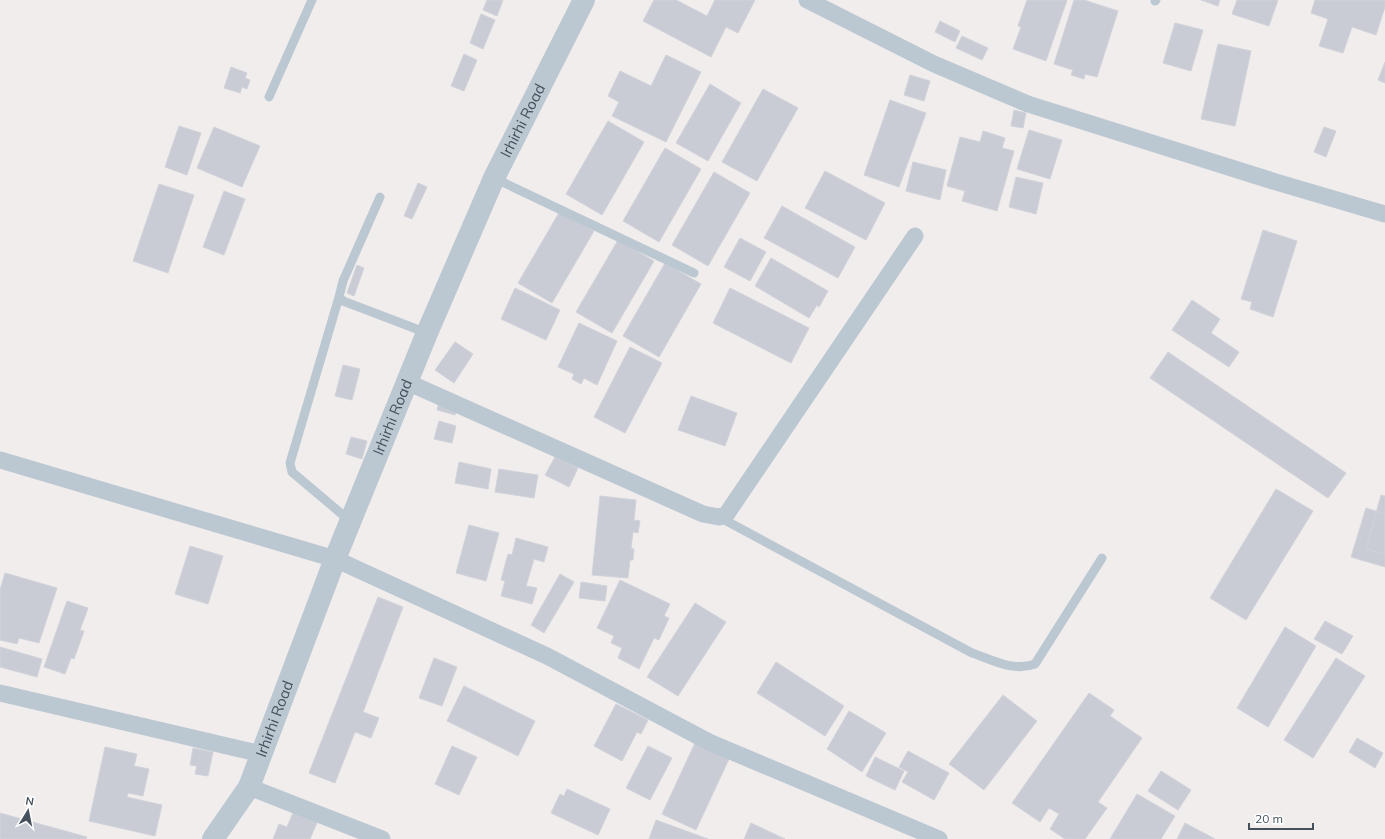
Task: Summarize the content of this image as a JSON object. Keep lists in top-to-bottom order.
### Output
{
  "streets": {
    "street": ["Irhirhi Road"]
  },
  "scale_bar": "20 m",
  "north": "top"
}
